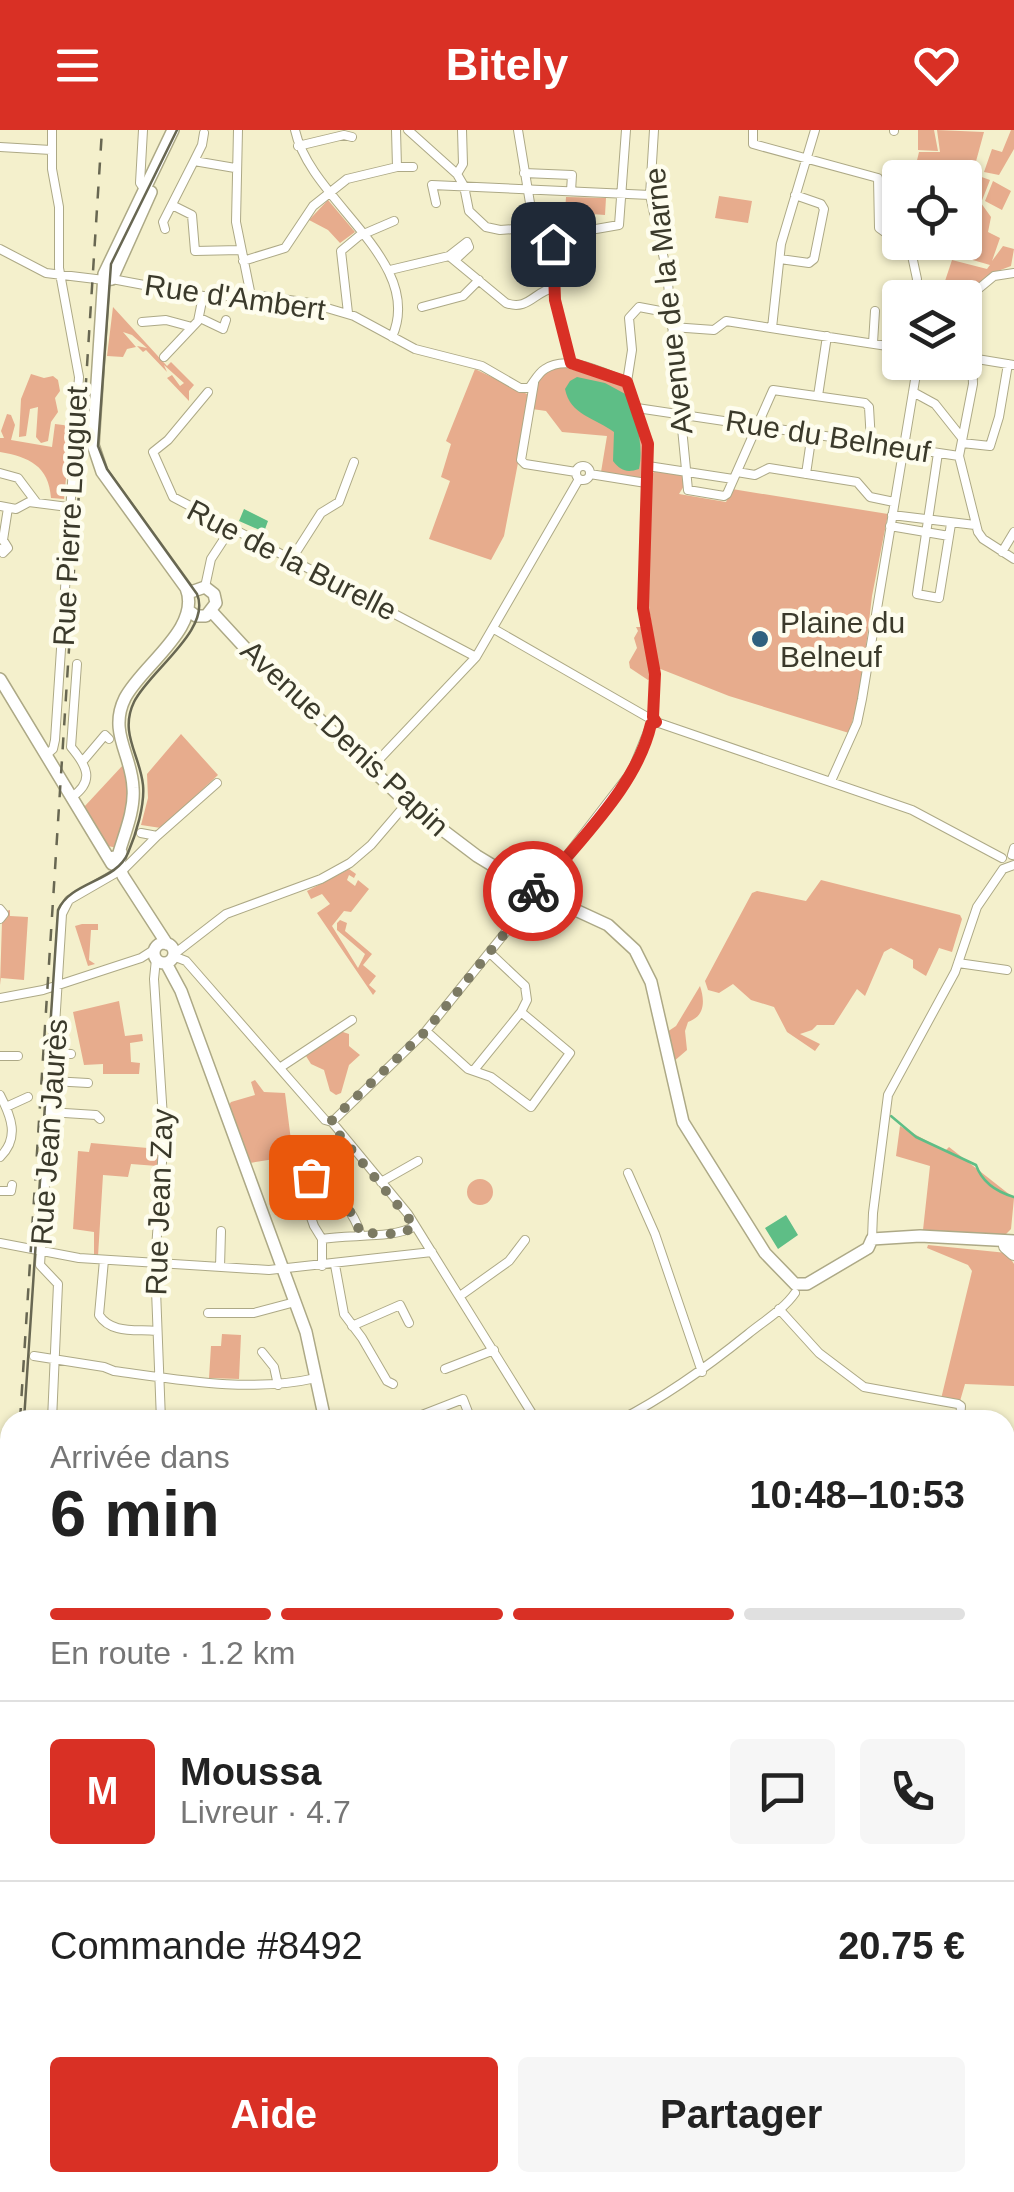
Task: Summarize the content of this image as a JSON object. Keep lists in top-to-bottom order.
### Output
{
  "streets": {
    "main road": ["Avenue Denis Papin"],
    "street": [
      "Rue d'Ambert",
      "Avenue de la Marne",
      "Rue du Belneuf",
      "Rue Pierre Louguet",
      "Rue de la Burelle",
      "Rue Jean Jaurès",
      "Rue Jean Zay"
    ]
  },
  "crossings": [
    ["Rue d'Ambert", "Rue Pierre Louguet"],
    ["Avenue de la Marne", "Rue du Belneuf"]
  ],
  "places": ["Plaine du Belneuf"],
  "page": {
    "header": "Bitely",
    "heading": ["6 min", "Arrivée dans", "10:48–10:53"],
    "panel": [
      "Moussa",
      "Livreur · 4.7",
      "Commande #8492",
      "20.75 €"
    ],
    "bar": "En route · 1.2 km",
    "round": "M",
    "buttons": ["Aide", "Partager"]
  }
}
